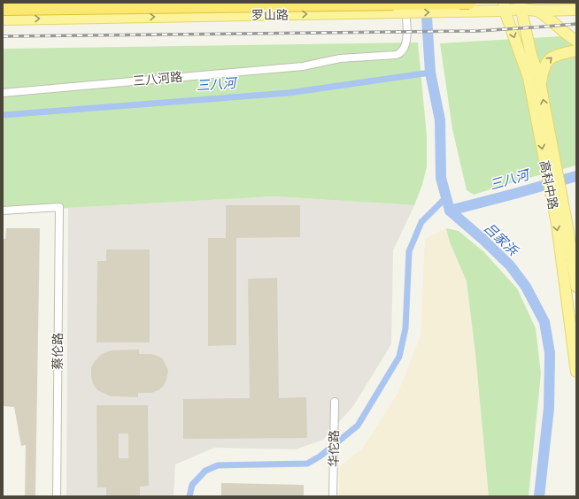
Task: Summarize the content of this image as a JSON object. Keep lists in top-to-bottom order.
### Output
{
  "streets": {
    "main road": ["罗山路", "高科中路"],
    "street": ["三八河路", "蔡伦路", "华佗路"]
  },
  "crossings": [
    ["罗山路", "高科中路"]
  ],
  "one_way": ["罗山路"],
  "water": ["三八河", "吕家浜"]
}
